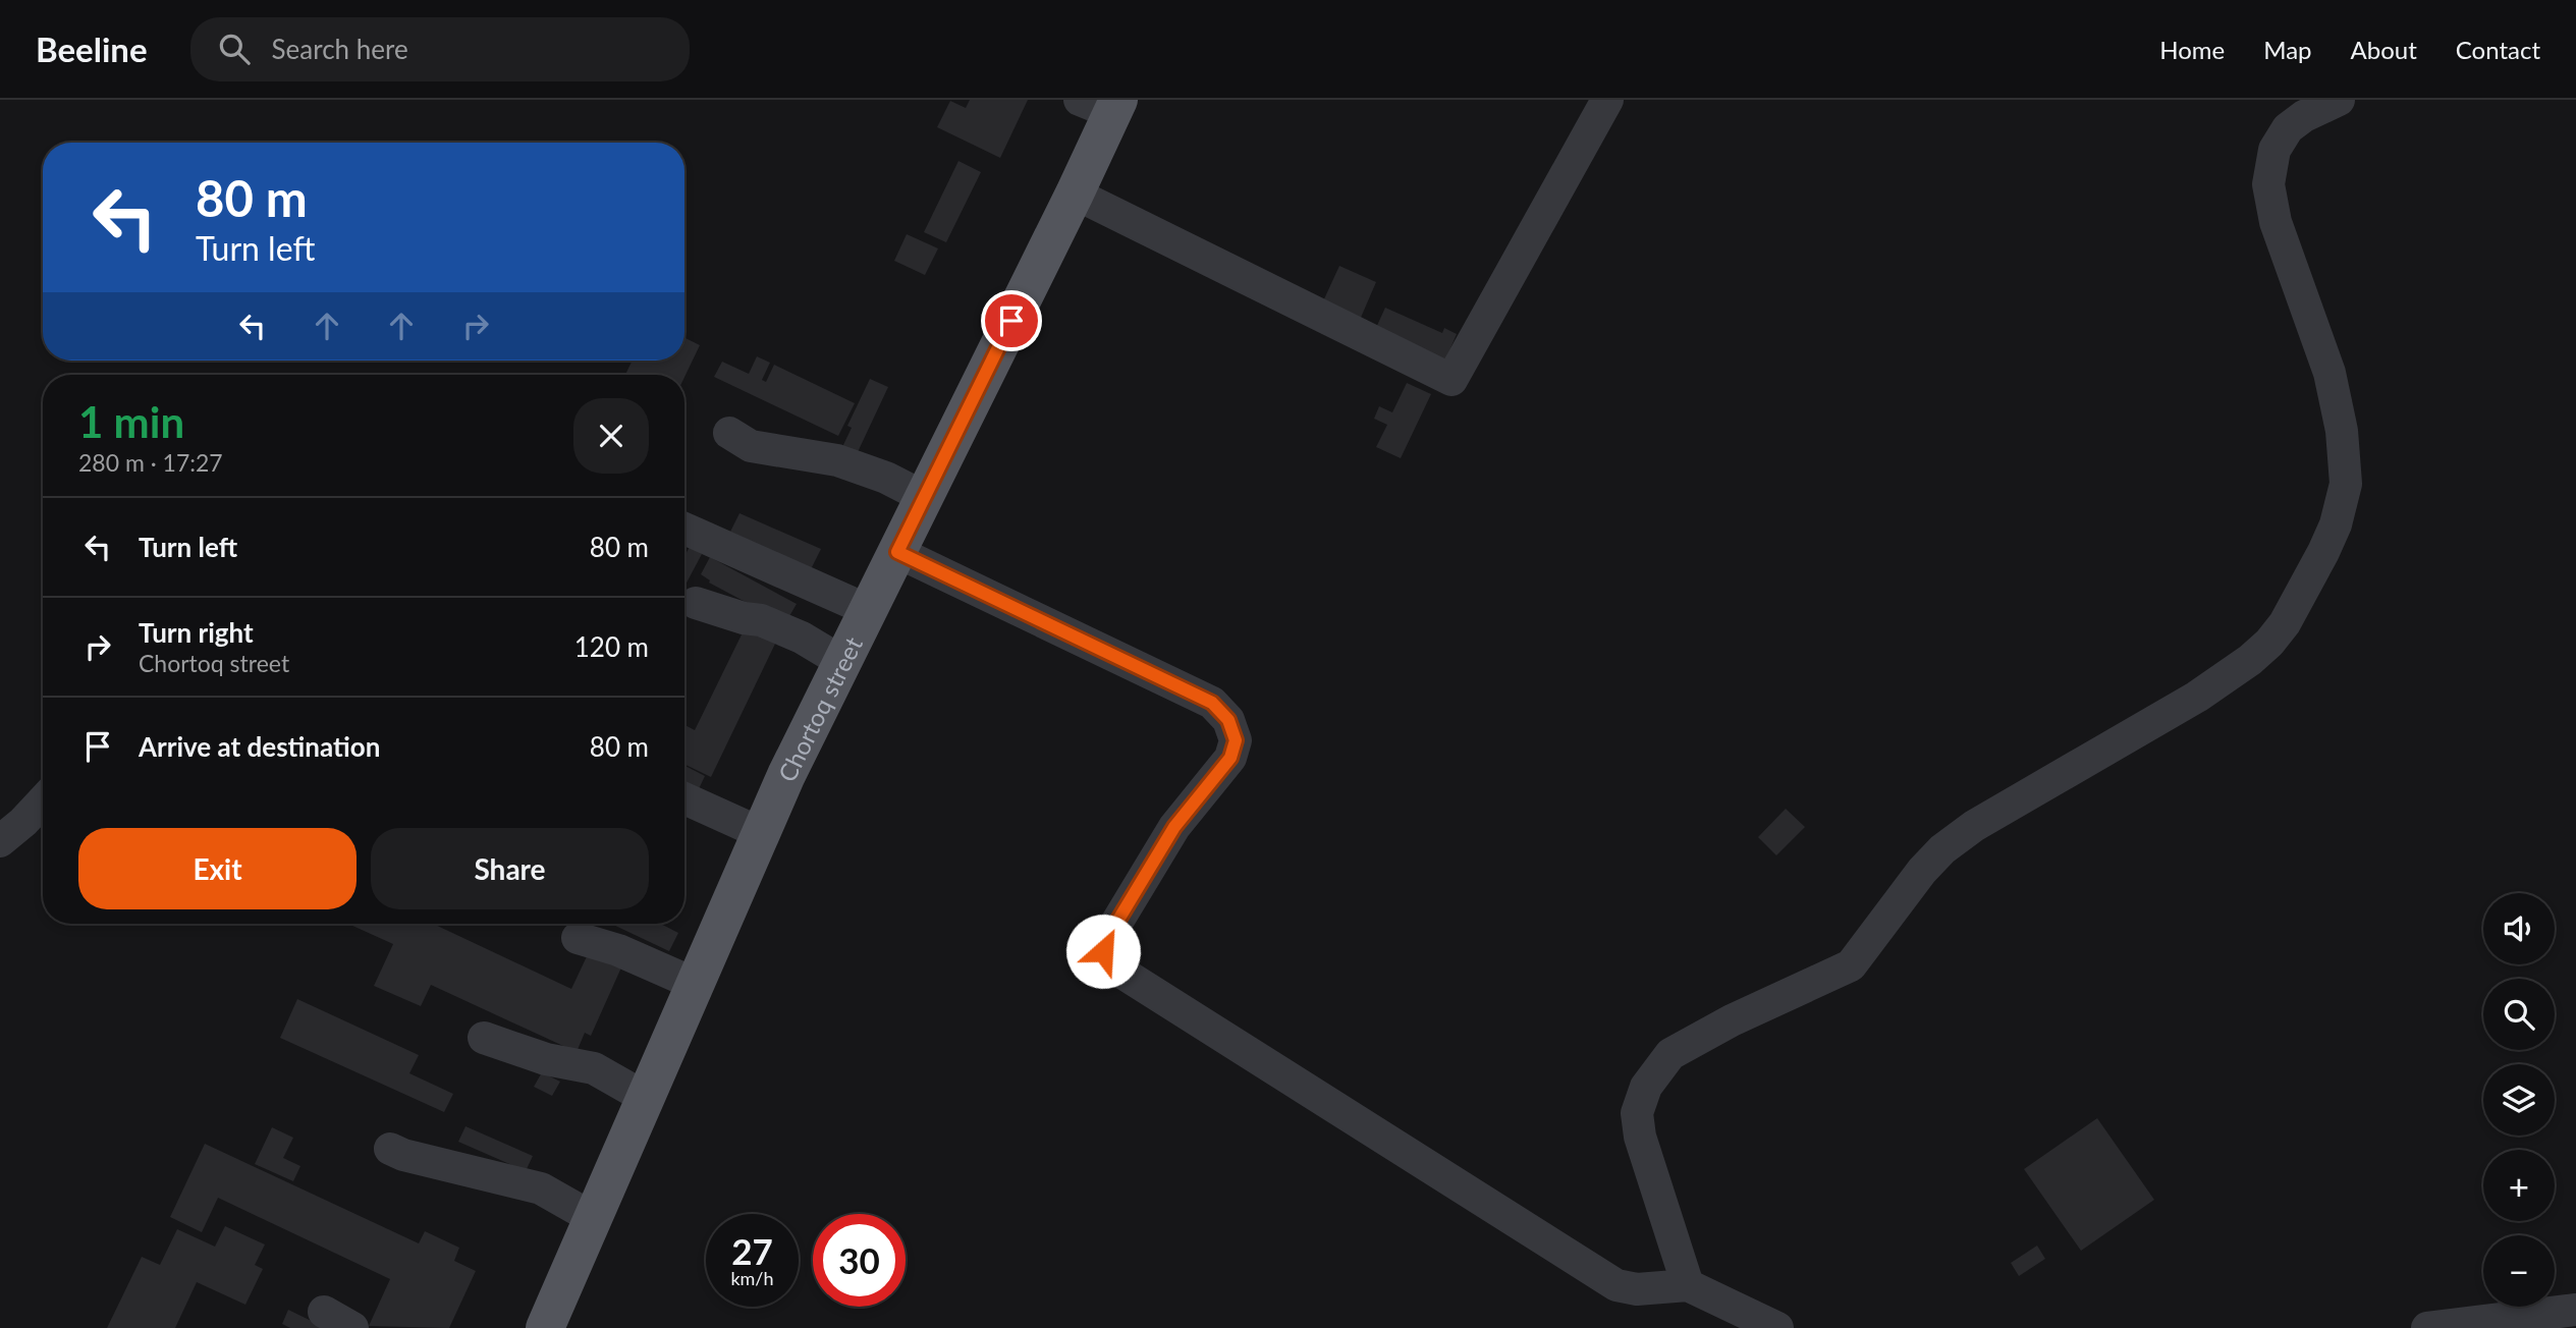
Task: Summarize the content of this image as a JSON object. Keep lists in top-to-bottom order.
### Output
{
  "streets": {
    "main road": ["Chortoq street"]
  },
  "page": {
    "header": "Beeline",
    "search": "Search here",
    "nav": [
      "Home",
      "Map",
      "About",
      "Contact"
    ],
    "turn": ["80 m", "Turn left"],
    "heading": ["1 min", "280 m · 17:27"],
    "list": [
      {
        "name": "Turn left",
        "value": "80 m"
      },
      {
        "name": "Turn right",
        "note": "Chortoq street",
        "value": "120 m"
      },
      {
        "name": "Arrive at destination",
        "value": "80 m"
      }
    ],
    "buttons": ["Exit", "Share"],
    "map_buttons": ["+", "−"],
    "speed": "27 km/h",
    "limit": "30"
  }
}
